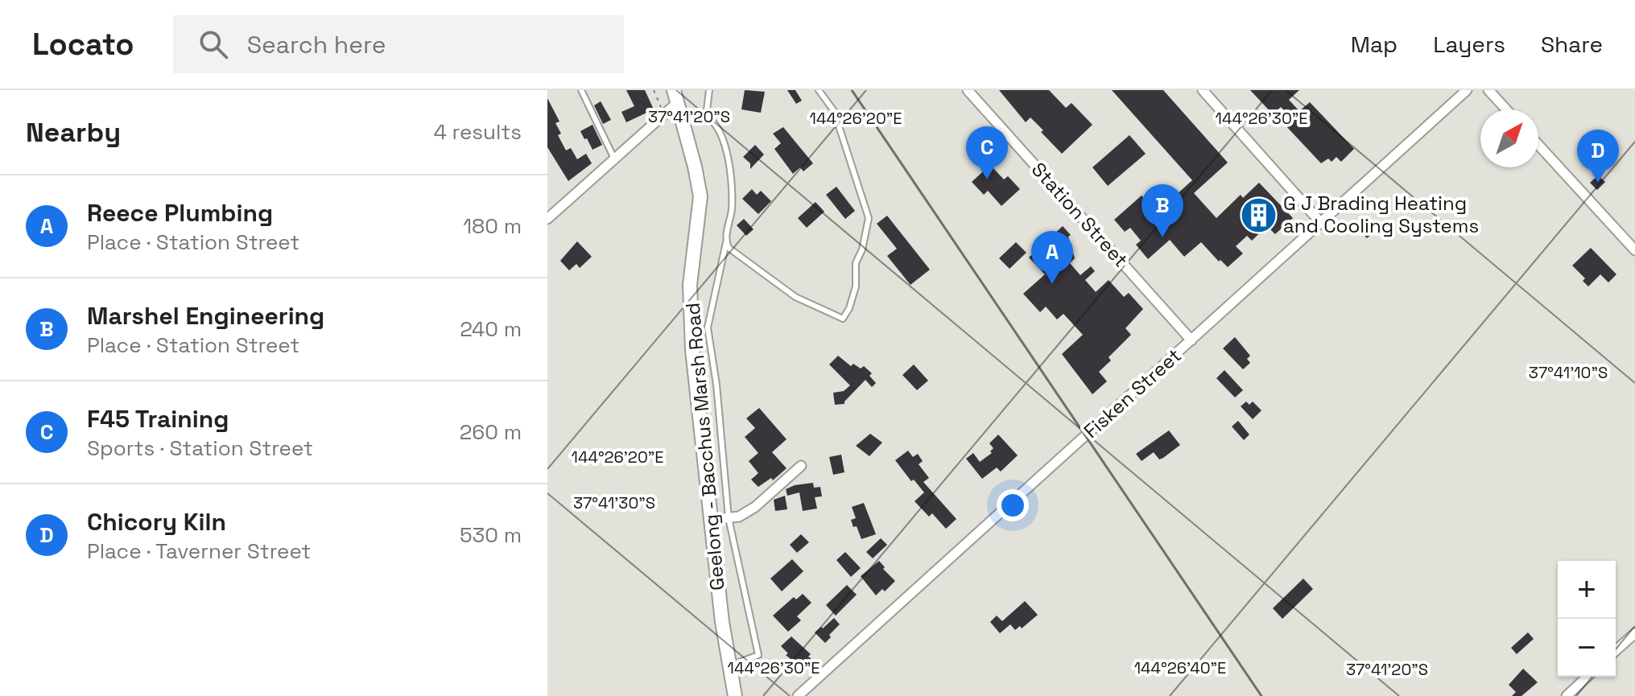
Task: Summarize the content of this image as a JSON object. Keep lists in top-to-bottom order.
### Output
{
  "streets": {
    "main road": ["Geelong - Bacchus Marsh Road"],
    "street": ["Station Street", "Fisken Street"]
  },
  "crossings": [
    ["Station Street", "Fisken Street"]
  ],
  "places": {
    "building": ["G J Brading Heating and Cooling Systems"]
  },
  "north": "top right",
  "page": {
    "header": "Locato",
    "search": "Search here",
    "nav": ["Map", "Layers", "Share"],
    "heading": ["Nearby", "4 results"],
    "pins": [
      "C",
      "D",
      "B",
      "A"
    ],
    "list": [
      {
        "mark": "A",
        "name": "Reece Plumbing",
        "note": "Place · Station Street",
        "value": "180 m"
      },
      {
        "mark": "B",
        "name": "Marshel Engineering",
        "note": "Place · Station Street",
        "value": "240 m"
      },
      {
        "mark": "C",
        "name": "F45 Training",
        "note": "Sports · Station Street",
        "value": "260 m"
      },
      {
        "mark": "D",
        "name": "Chicory Kiln",
        "note": "Place · Taverner Street",
        "value": "530 m"
      }
    ],
    "map_buttons": ["+", "−"]
  },
  "coordinates": [
    "37°41'20\"S",
    "144°26'20\"E",
    "144°26'30\"E",
    "37°41'10\"S",
    "37°41'30\"S",
    "144°26'40\"E"
  ]
}
